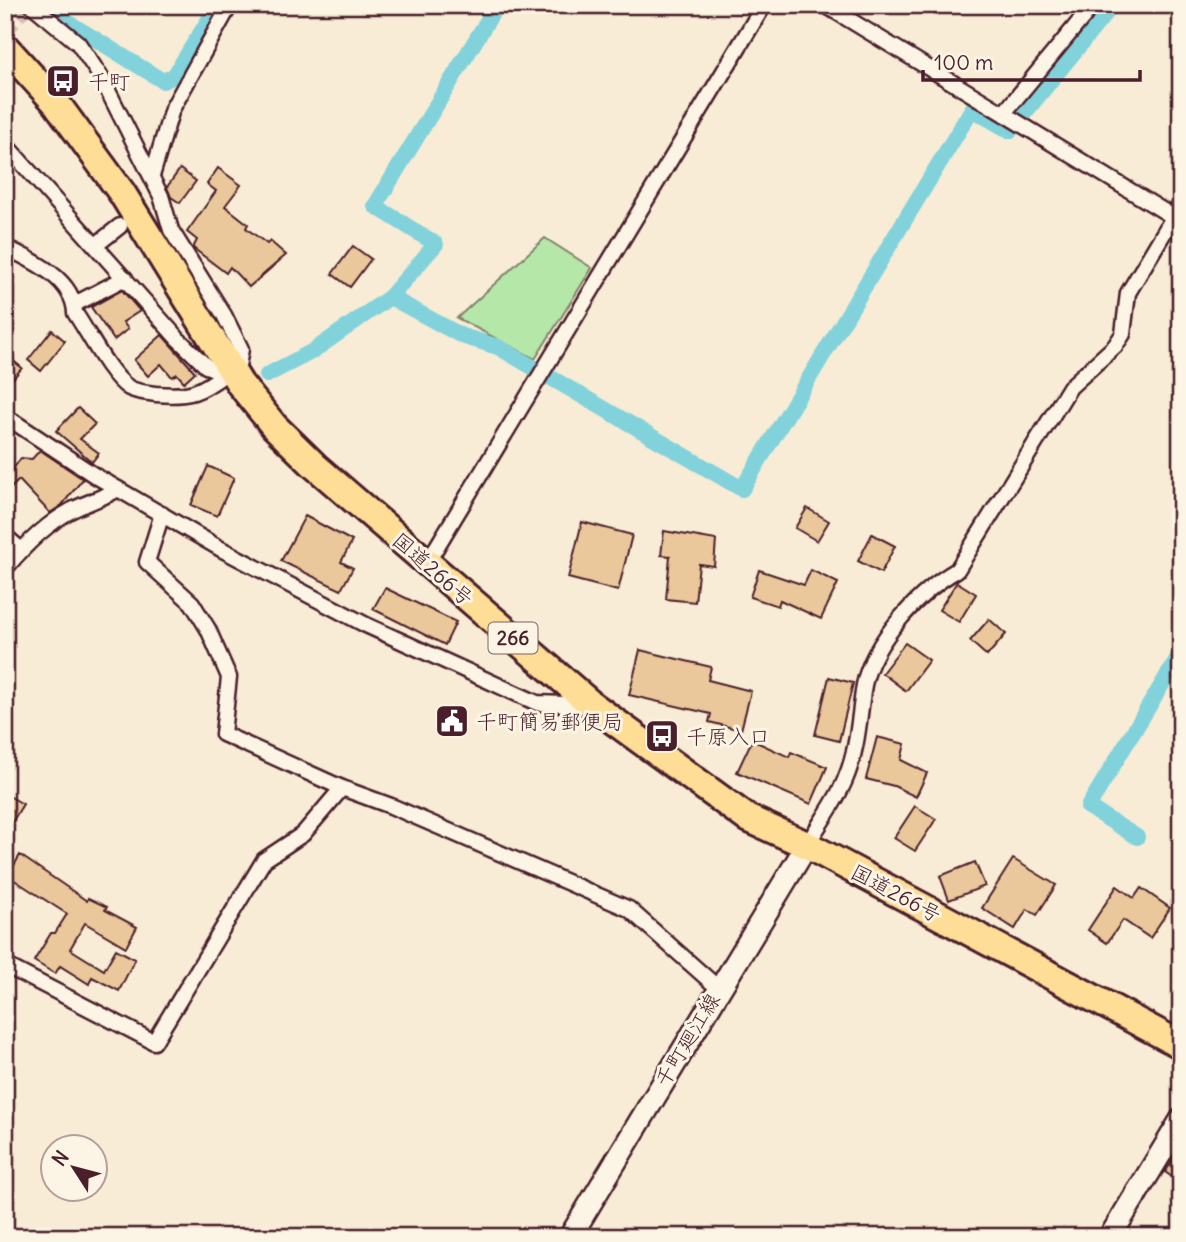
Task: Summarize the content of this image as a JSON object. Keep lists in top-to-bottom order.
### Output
{
  "streets": {
    "highway": ["国道266号", "266"],
    "main road": ["千町廻江線"]
  },
  "crossings": [
    ["国道266号", "千町廻江線"]
  ],
  "places": {
    "bus stop": ["千町", "千原入口"],
    "public building": ["千町簡易郵便局"]
  },
  "scale_bar": "100 m",
  "north": "top left"
}
